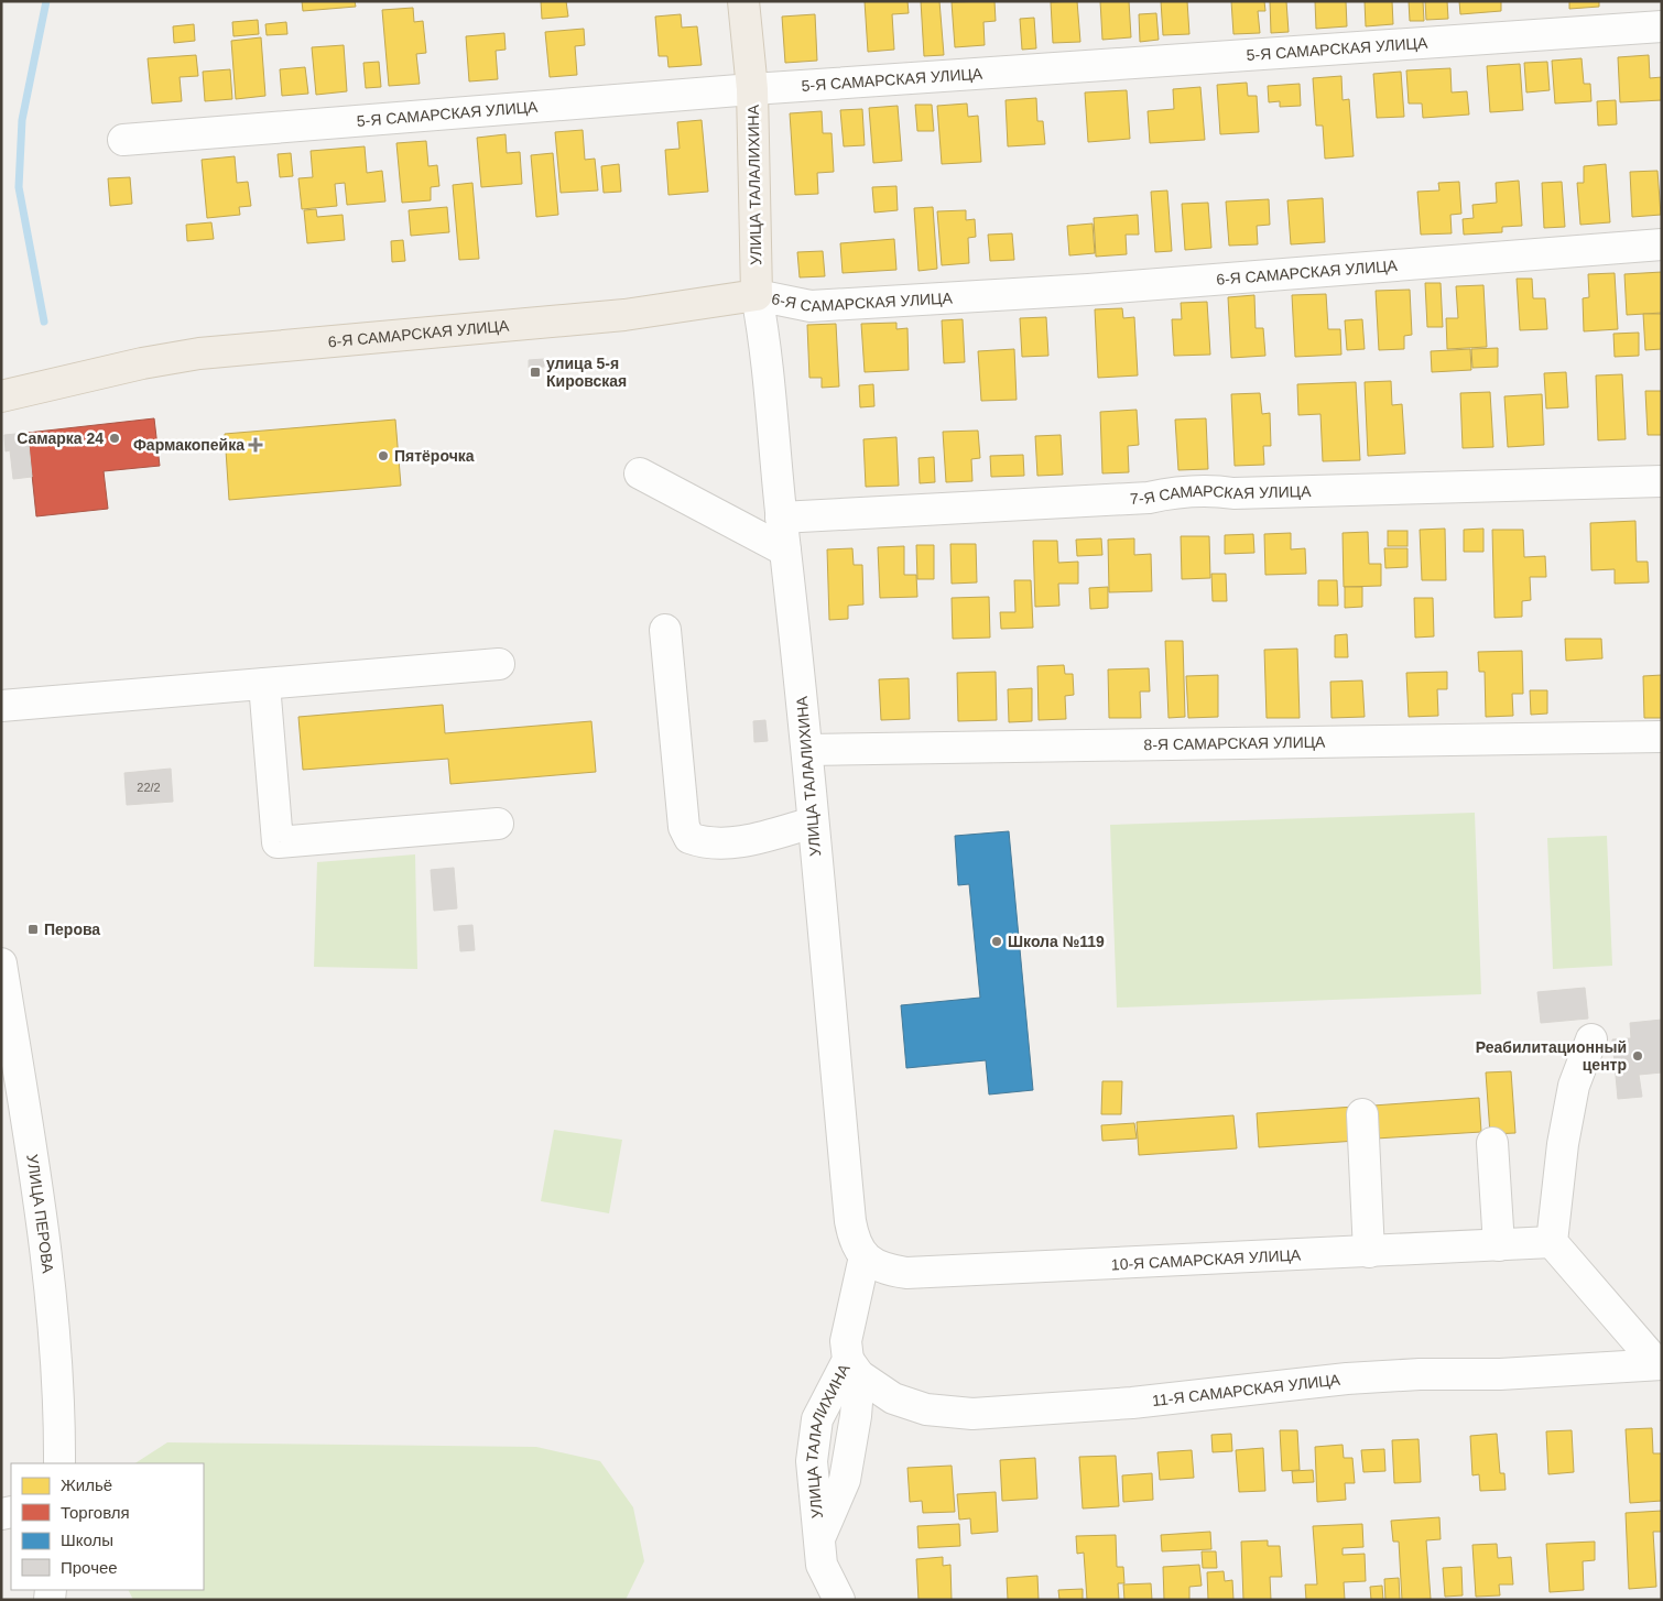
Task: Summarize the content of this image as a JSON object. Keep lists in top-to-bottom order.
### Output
{
  "streets": {
    "main road": ["УЛИЦА ТАЛАЛИХИНА", "6-Я САМАРСКАЯ УЛИЦА"],
    "street": [
      "5-Я САМАРСКАЯ УЛИЦА",
      "7-Я САМАРСКАЯ УЛИЦА",
      "8-Я САМАРСКАЯ УЛИЦА",
      "УЛИЦА ПЕРОВА",
      "10-Я САМАРСКАЯ УЛИЦА",
      "11-Я САМАРСКАЯ УЛИЦА"
    ]
  },
  "crossings": [
    ["5-Я САМАРСКАЯ УЛИЦА", "УЛИЦА ТАЛАЛИХИНА"],
    ["УЛИЦА ТАЛАЛИХИНА", "6-Я САМАРСКАЯ УЛИЦА"],
    ["УЛИЦА ТАЛАЛИХИНА", "7-Я САМАРСКАЯ УЛИЦА"],
    ["УЛИЦА ТАЛАЛИХИНА", "8-Я САМАРСКАЯ УЛИЦА"],
    ["УЛИЦА ТАЛАЛИХИНА", "10-Я САМАРСКАЯ УЛИЦА"],
    ["УЛИЦА ТАЛАЛИХИНА", "11-Я САМАРСКАЯ УЛИЦА"]
  ],
  "places": {
    "transit": ["улица 5-я Кировская", "Перова"],
    "other": [
      "Самарка 24",
      "Пятёрочка",
      "Школа №119",
      "Реабилитационный центр"
    ],
    "health": ["Фармакопейка"]
  },
  "house_numbers": ["22/2"],
  "legend": [
    "Жильё",
    "Торговля",
    "Школы",
    "Прочее"
  ]
}
